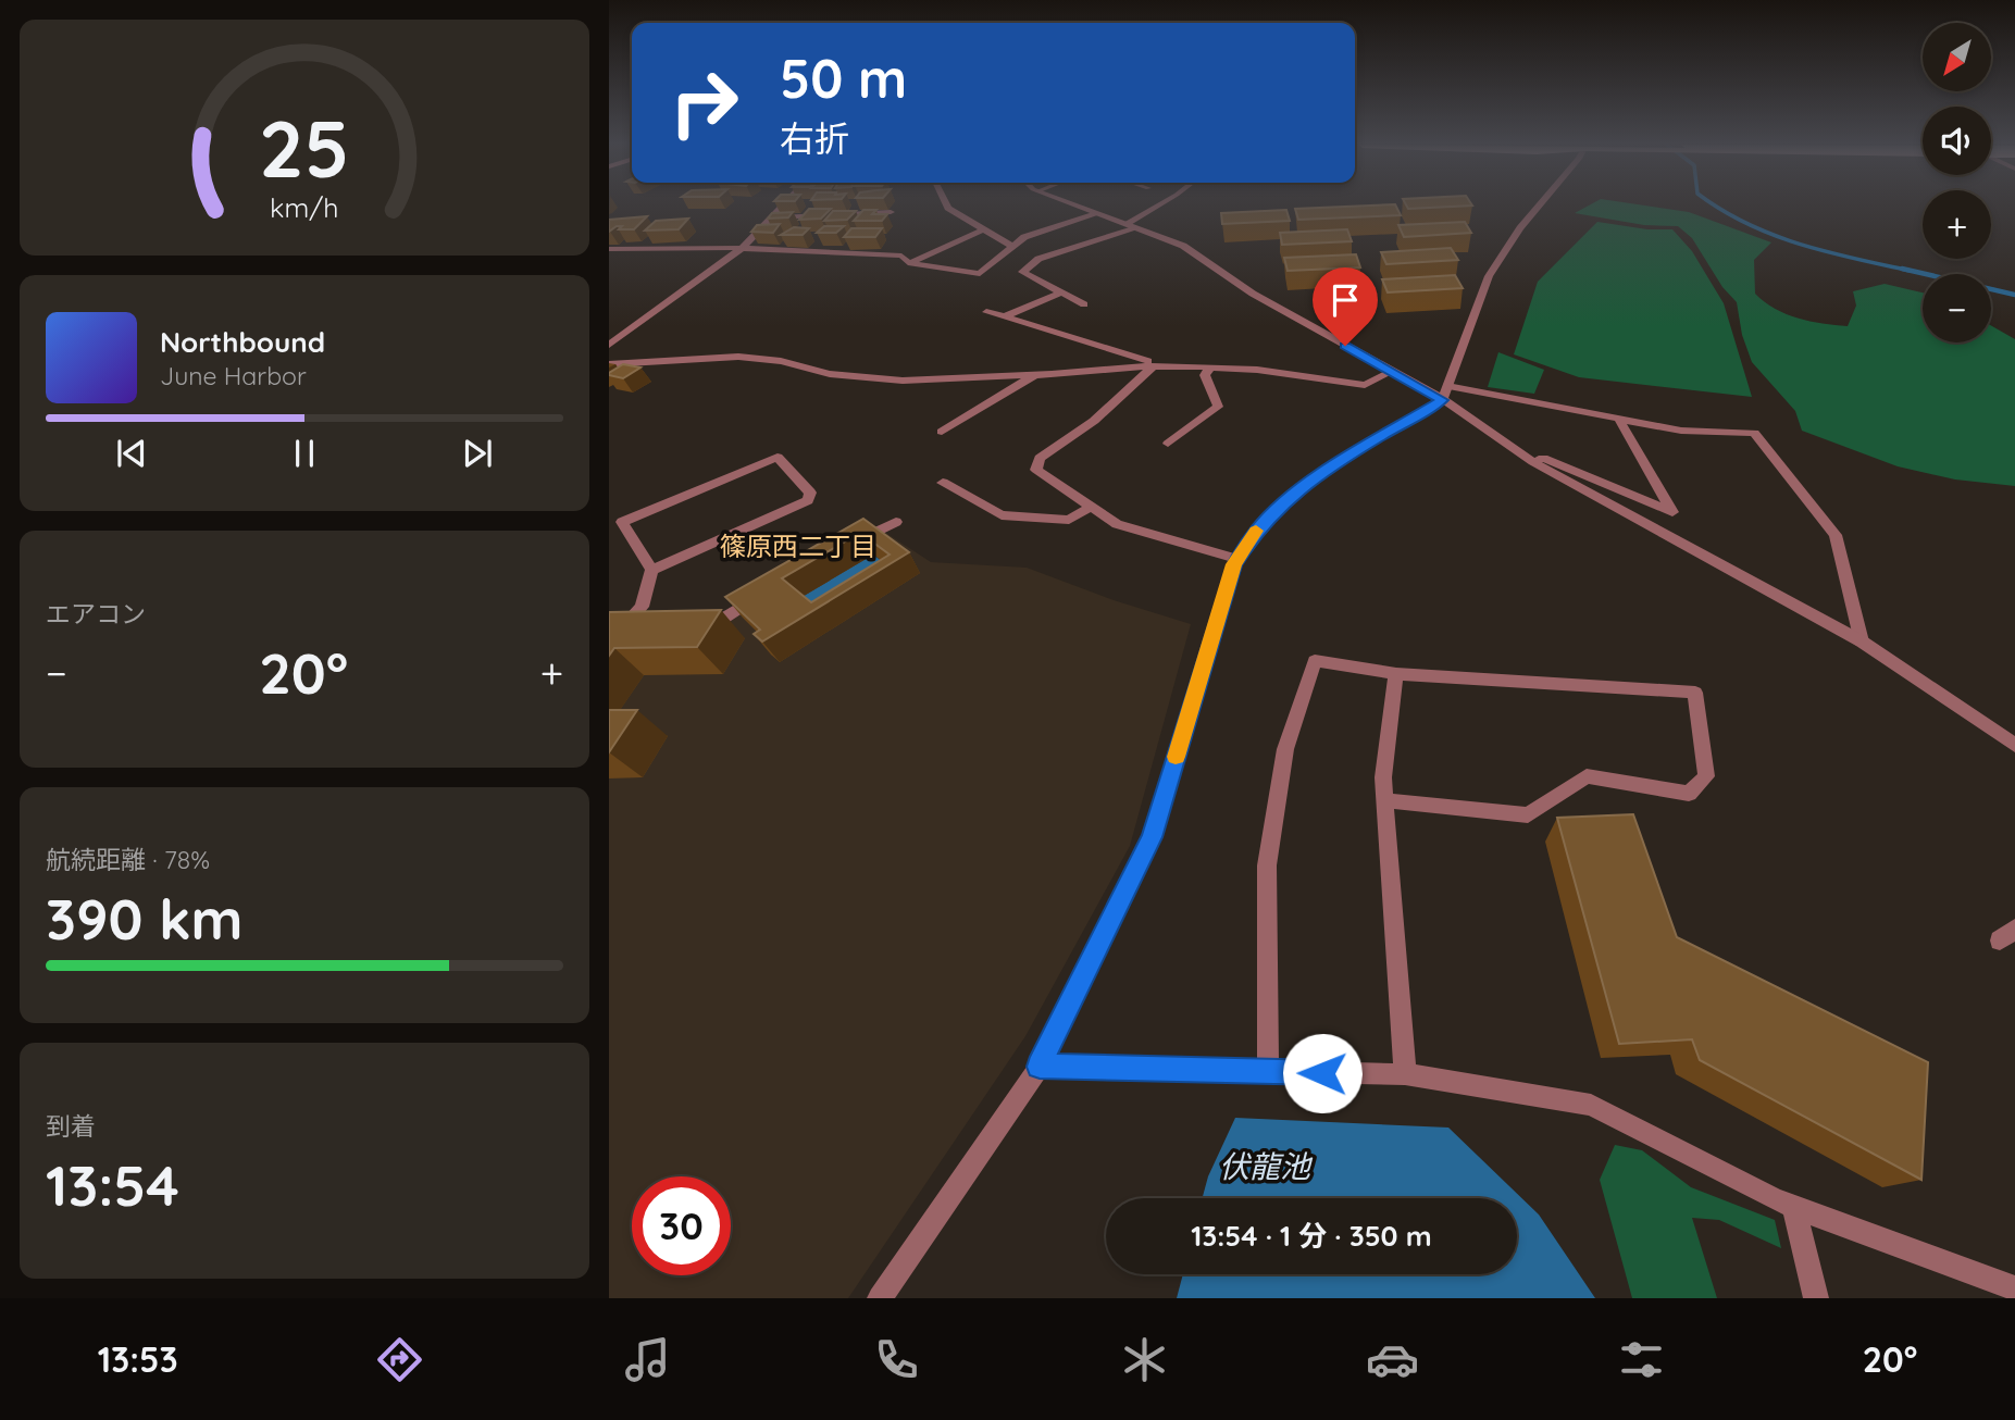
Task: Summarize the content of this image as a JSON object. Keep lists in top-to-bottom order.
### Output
{
  "districts": ["篠原西二丁目"],
  "water": ["伏龍池"],
  "north": "bottom left",
  "page": {
    "map_buttons": ["+", "−"],
    "turn": ["50 m", "右折"],
    "song": ["Northbound", "June Harbor"],
    "tile": [
      "エアコン",
      ["航続距離 · 78%", "390 km"],
      ["到着", "13:54"]
    ],
    "heat": ["−", "20°", "+"],
    "limit": "30",
    "trip": "13:54 · 1 分 · 350 m",
    "tabs": ["13:53", "20°"],
    "gauge": ["25", "km/h"]
  }
}
